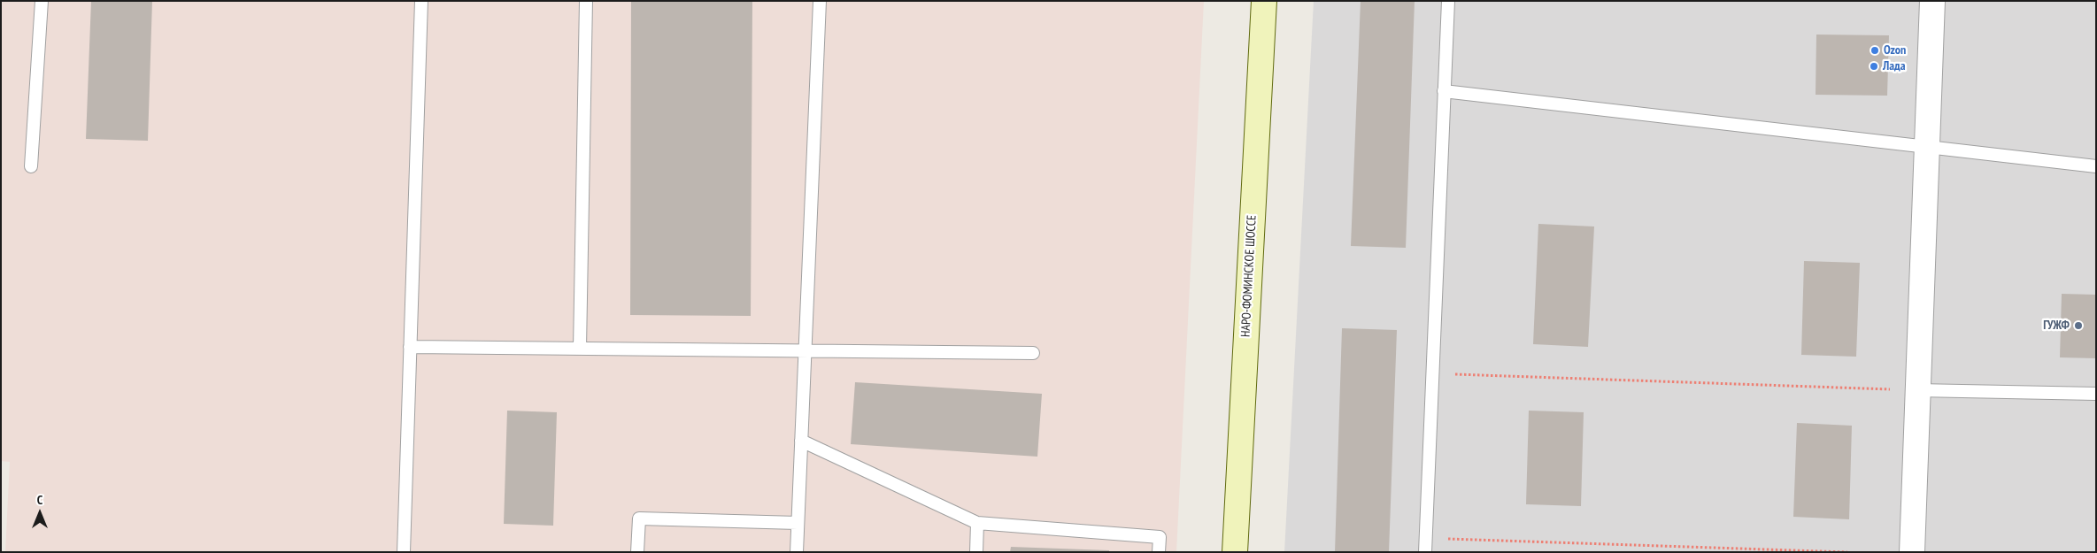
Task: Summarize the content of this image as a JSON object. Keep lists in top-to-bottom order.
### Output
{
  "streets": {
    "main road": ["НАРО-ФОМИНСКОЕ ШОССЕ"]
  },
  "places": ["Ozon", "Лада", "ГУЖФ"],
  "north": "top"
}
